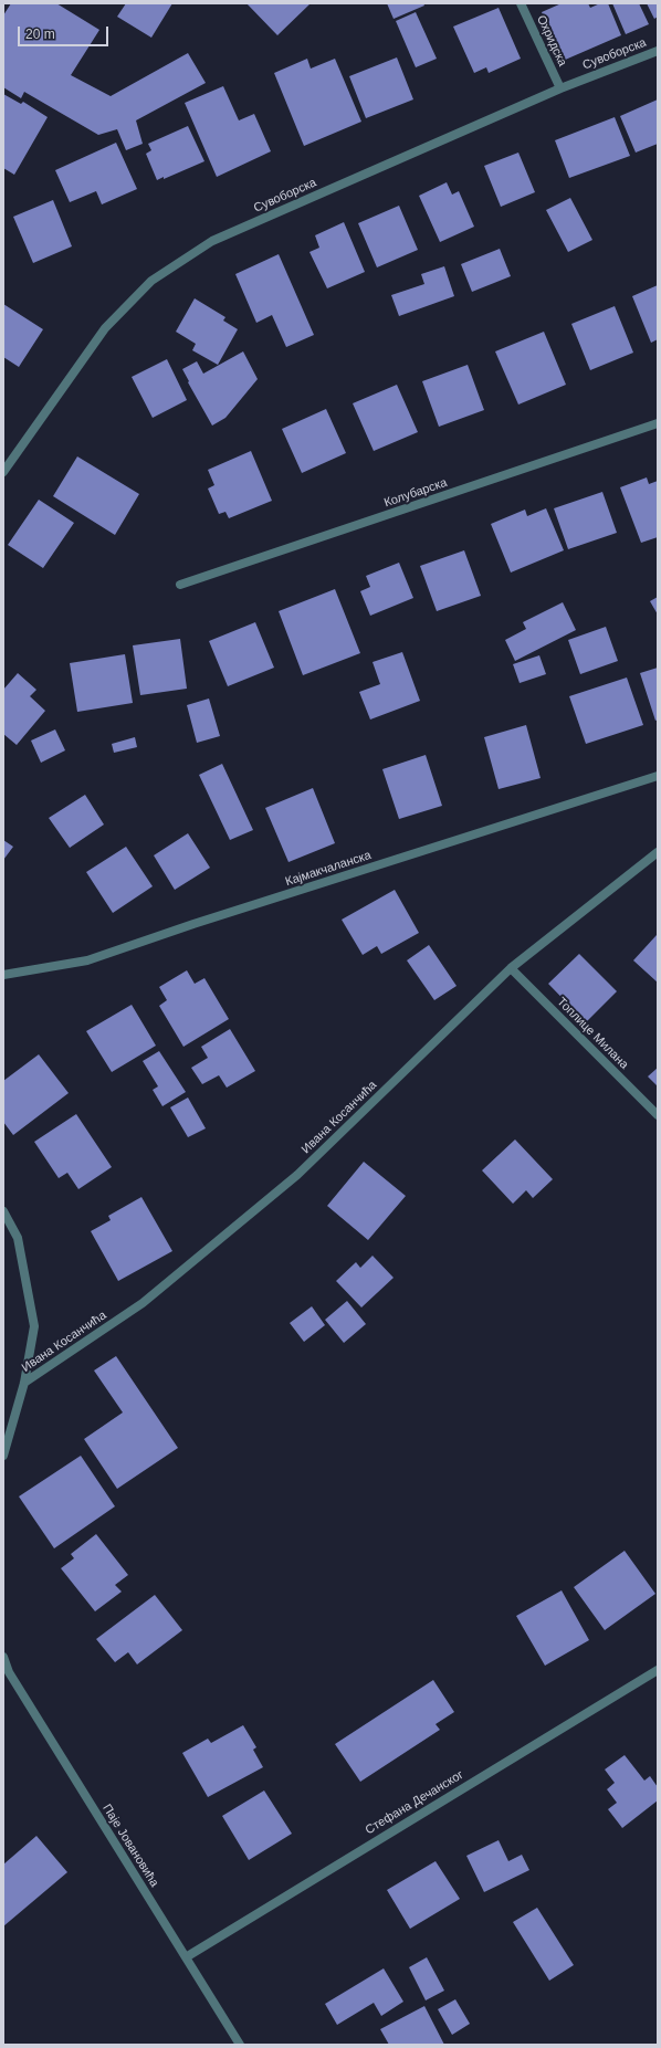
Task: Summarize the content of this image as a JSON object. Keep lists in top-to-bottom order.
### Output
{
  "streets": {
    "street": [
      "Охридска",
      "Сувоборска",
      "Колубарска",
      "Кајмакчаланска",
      "Топлице Милана",
      "Ивана Косанчића",
      "Стефана Дечанског",
      "Паје Јовановића"
    ]
  },
  "crossings": [
    ["Охридска", "Сувоборска"],
    ["Топлице Милана", "Ивана Косанчића"],
    ["Стефана Дечанског", "Паје Јовановића"]
  ],
  "scale_bar": "20 m"
}
